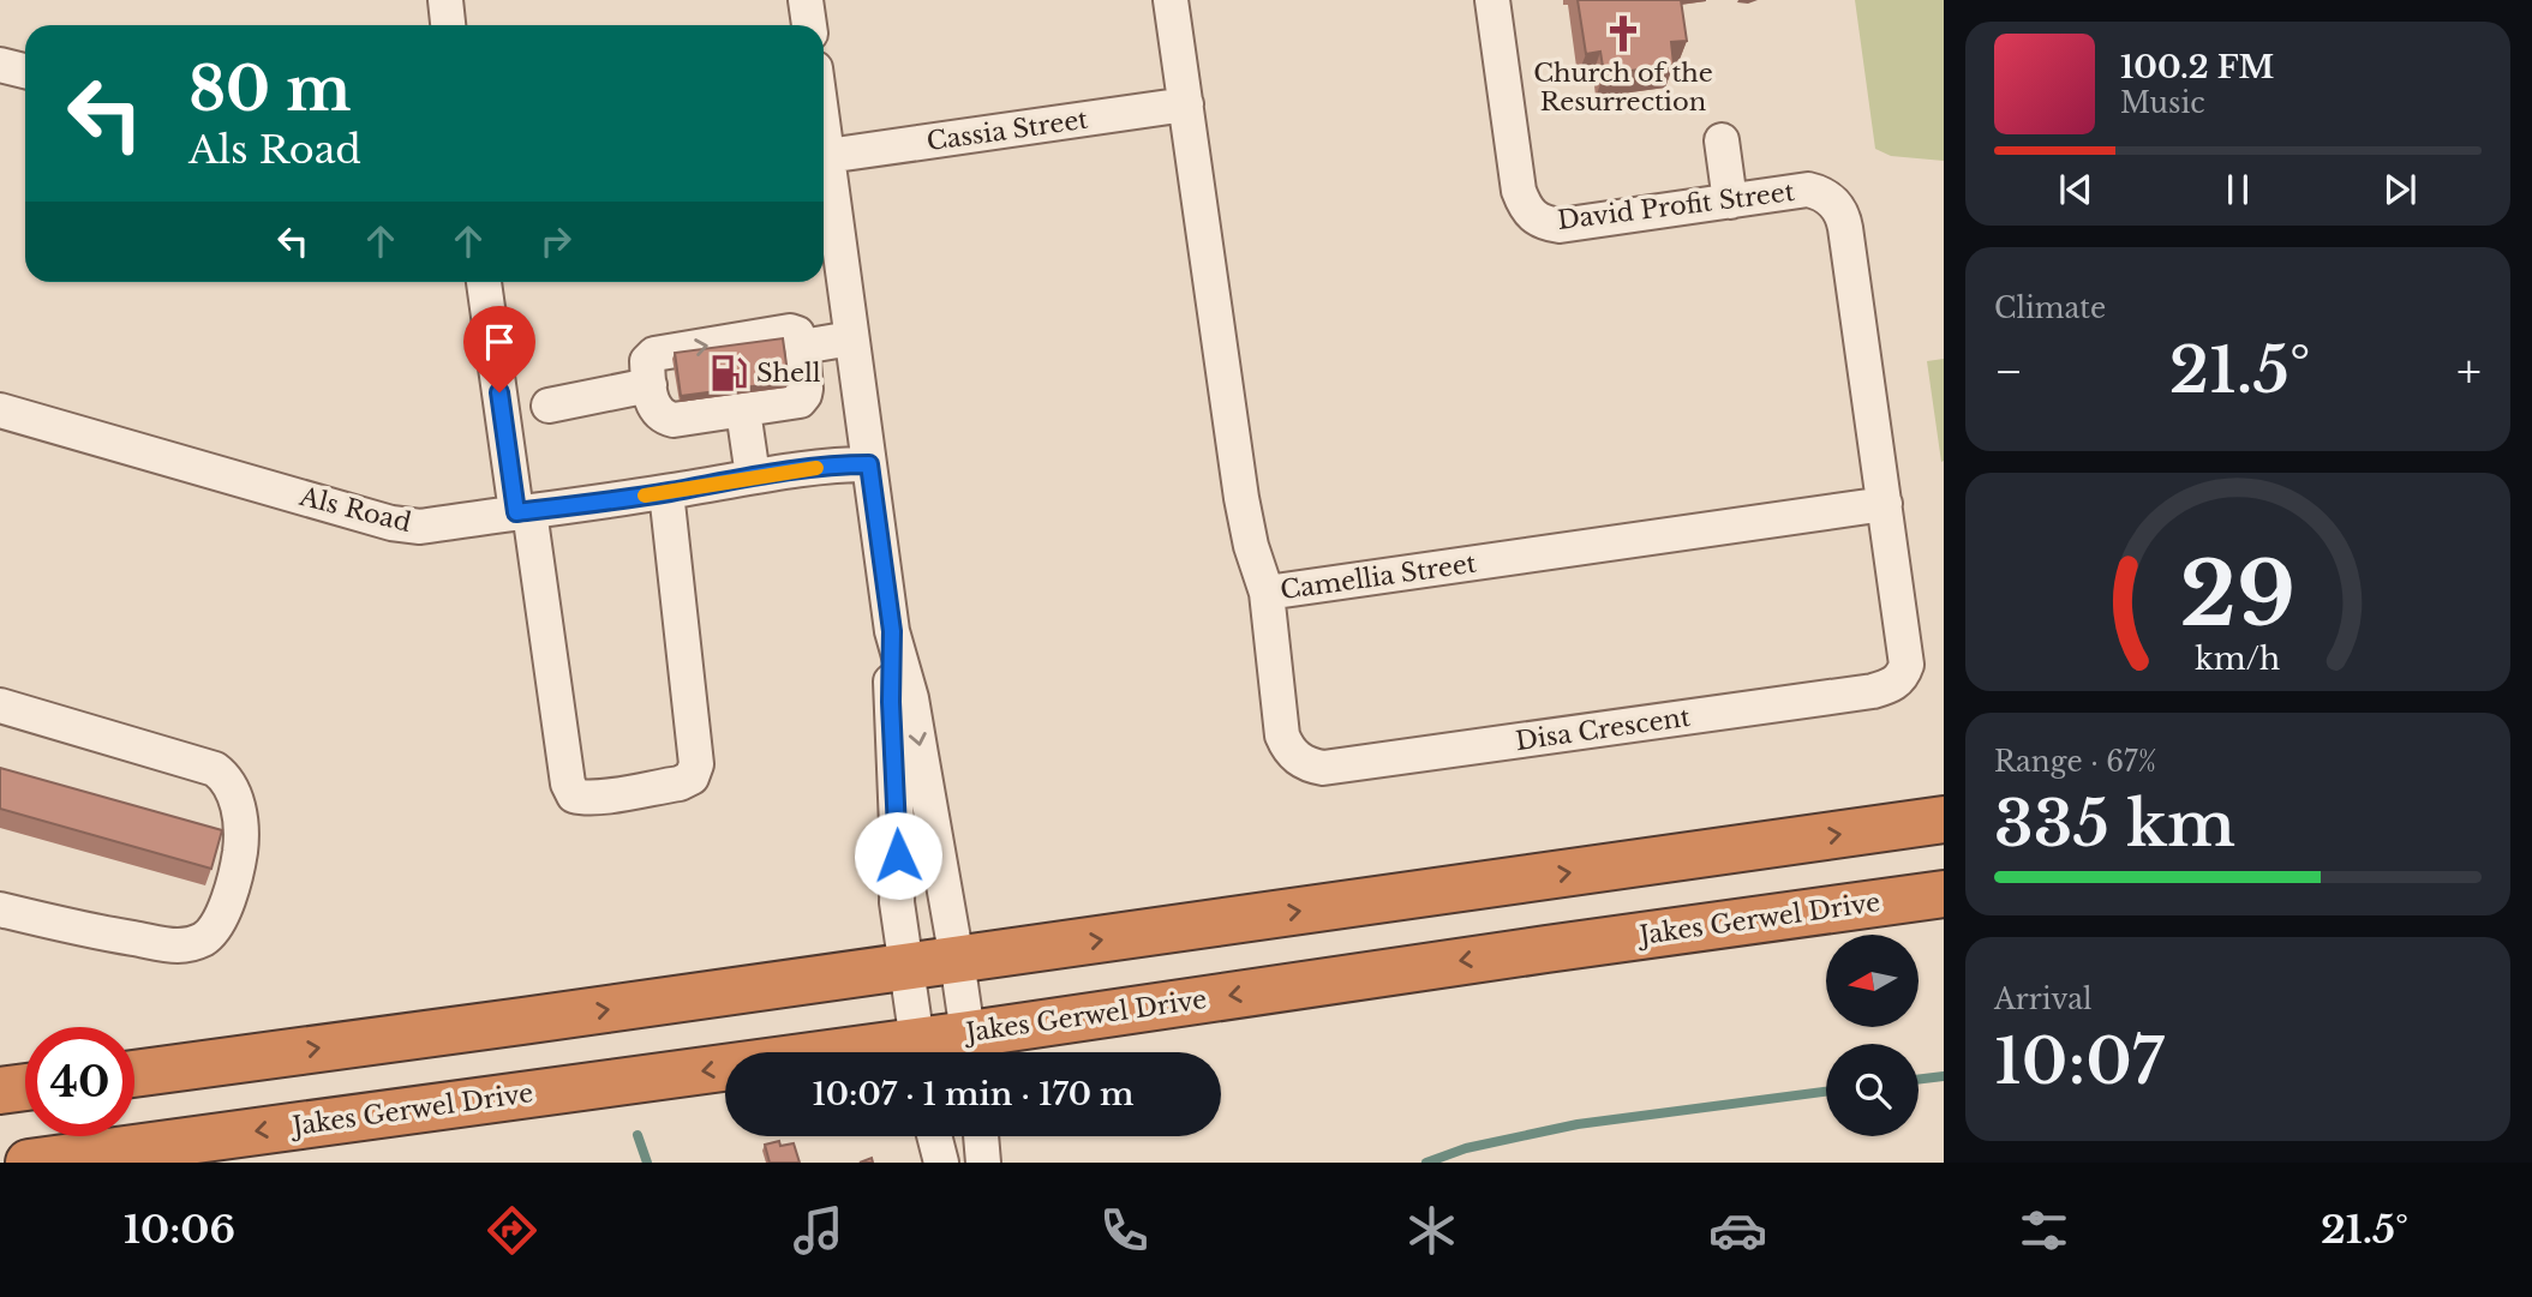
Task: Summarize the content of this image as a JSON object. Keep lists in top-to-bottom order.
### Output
{
  "streets": {
    "highway": ["Jakes Gerwel Drive"],
    "street": [
      "Cassia Street",
      "David Profit Street",
      "Als Road",
      "Camellia Street",
      "Disa Crescent"
    ]
  },
  "crossings": [
    ["Cassia Street", "Camellia Street"],
    ["David Profit Street", "Camellia Street"],
    ["David Profit Street", "Disa Crescent"],
    ["Camellia Street", "Disa Crescent"]
  ],
  "places": {
    "church": ["Church of the Resurrection"],
    "fuel station": ["Shell"]
  },
  "north": "left",
  "page": {
    "turn": ["80 m", "Als Road"],
    "song": ["100.2 FM", "Music"],
    "tile": [
      "Climate",
      ["Range · 67%", "335 km"],
      ["Arrival", "10:07"]
    ],
    "heat": ["−", "21.5°", "+"],
    "limit": "40",
    "trip": "10:07 · 1 min · 170 m",
    "tabs": ["10:06", "21.5°"],
    "gauge": ["29", "km/h"]
  }
}
